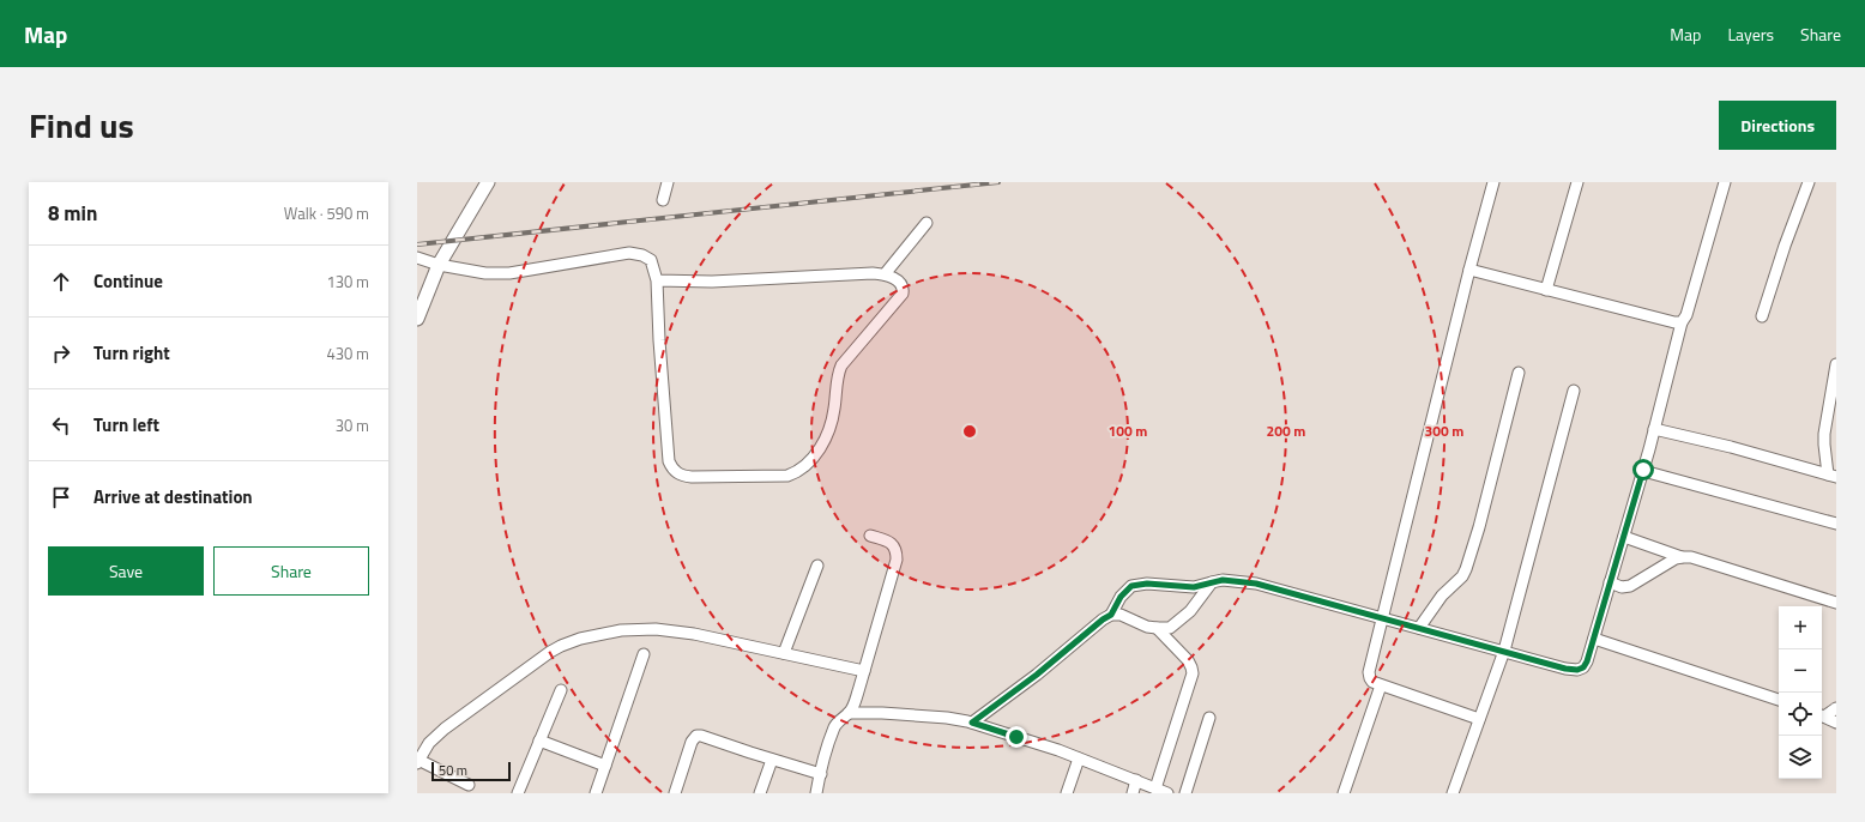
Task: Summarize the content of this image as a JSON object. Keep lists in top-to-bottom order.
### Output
{
  "scale_bar": "50 m",
  "page": {
    "header": "Map",
    "nav": ["Map", "Layers", "Share"],
    "title": "Find us",
    "buttons": [
      "Directions",
      ["Save", "Share"]
    ],
    "heading": ["8 min", "Walk · 590 m"],
    "list": [
      ["Continue", "130 m"],
      ["Turn right", "430 m"],
      ["Turn left", "30 m"],
      "Arrive at destination"
    ],
    "map_buttons": ["+", "−"],
    "scale": "50 m"
  },
  "rings": ["100 m", "200 m", "300 m"]
}
